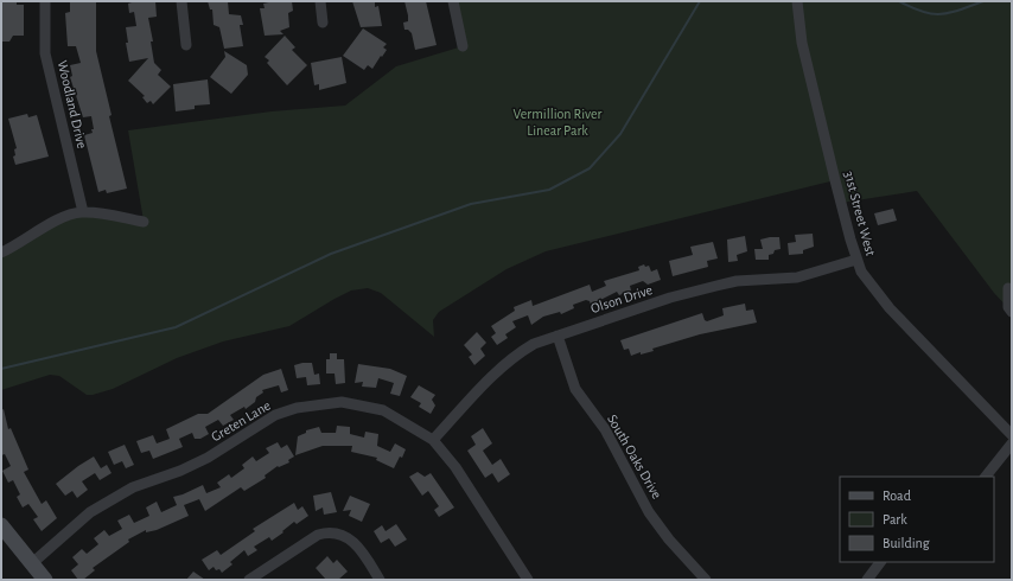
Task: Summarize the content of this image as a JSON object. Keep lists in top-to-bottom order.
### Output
{
  "streets": {
    "street": [
      "Woodland Drive",
      "31st Street West",
      "Olson Drive",
      "Greten Lane",
      "South Oaks Drive"
    ]
  },
  "crossings": [
    ["31st Street West", "Olson Drive"],
    ["Olson Drive", "Greten Lane"],
    ["Olson Drive", "South Oaks Drive"]
  ],
  "parks": ["Vermillion River Linear Park"],
  "legend": ["Road", "Park", "Building"]
}
